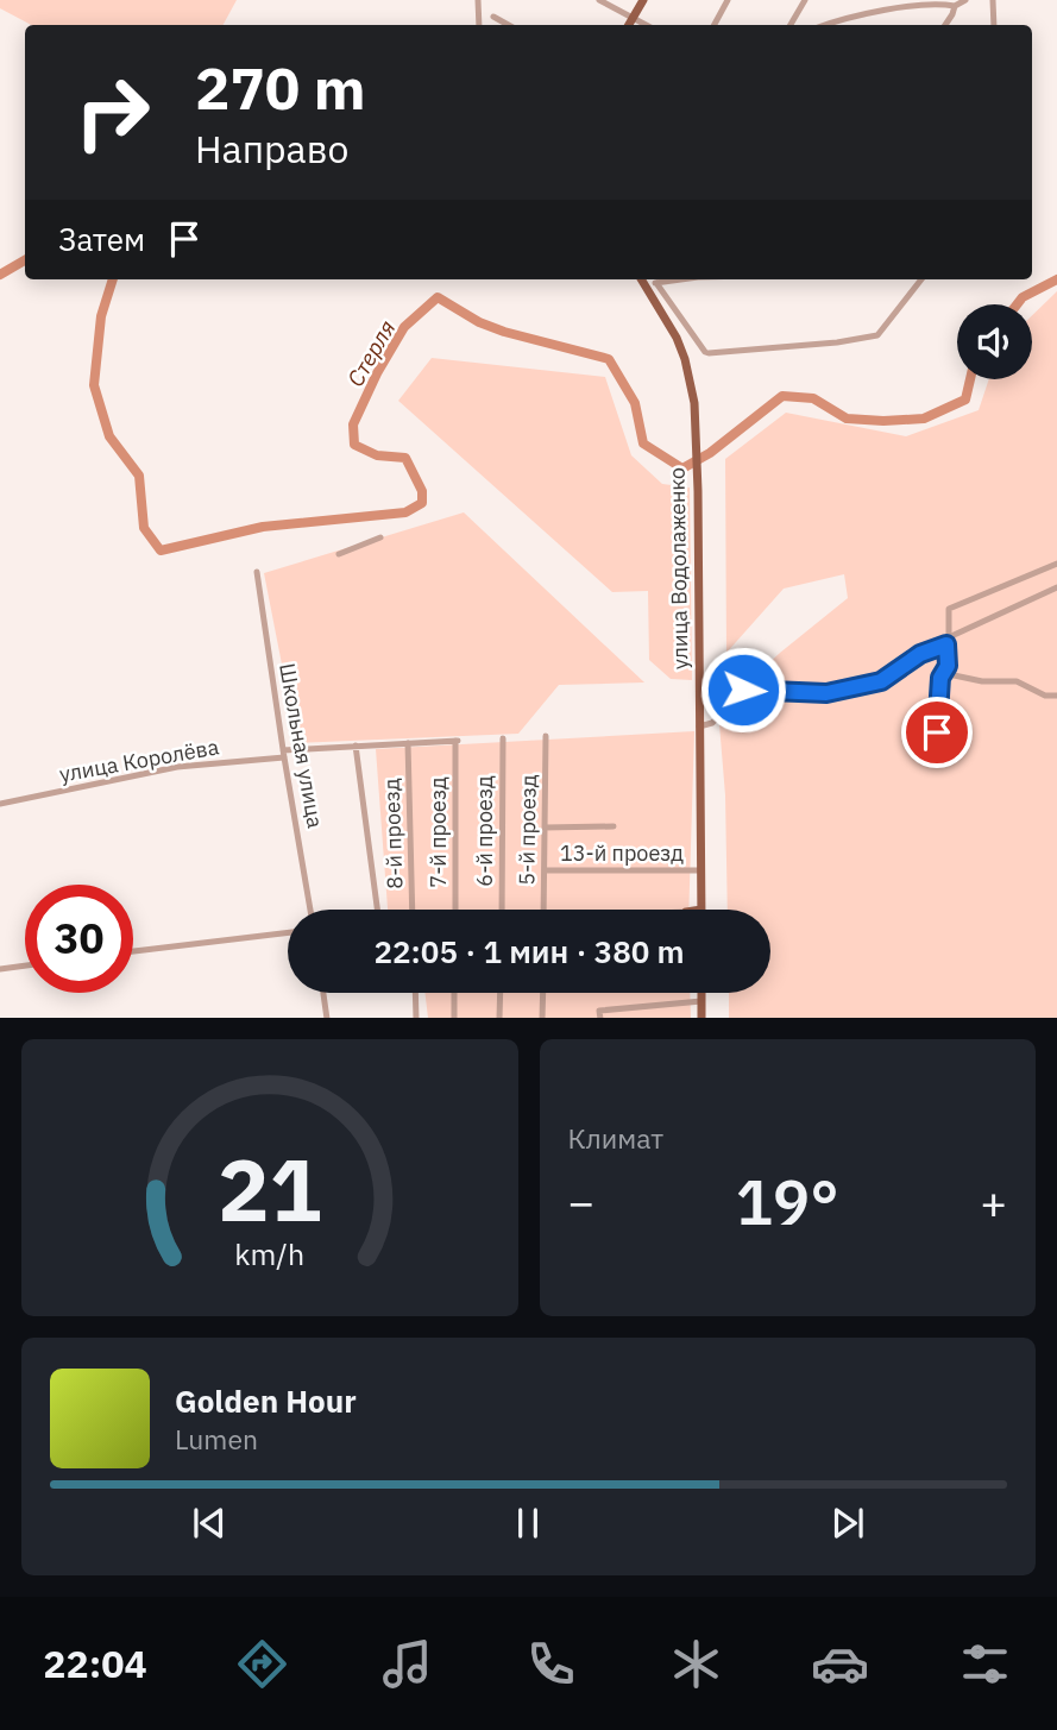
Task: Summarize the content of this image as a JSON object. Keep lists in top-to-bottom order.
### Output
{
  "streets": {
    "main road": ["улица Водолаженко"],
    "street": [
      "Школьная улица",
      "улица Королёва",
      "5-й проезд",
      "6-й проезд",
      "7-й проезд",
      "8-й проезд",
      "13-й проезд"
    ]
  },
  "crossings": [
    ["улица Водолаженко", "13-й проезд"],
    ["Школьная улица", "улица Королёва"],
    ["улица Королёва", "7-й проезд"],
    ["улица Королёва", "8-й проезд"],
    ["5-й проезд", "13-й проезд"]
  ],
  "water": ["Стерля"],
  "page": {
    "turn": ["270 m", "Направо"],
    "then": "Затем",
    "limit": "30",
    "trip": "22:05 · 1 мин · 380 m",
    "tile": "Климат",
    "heat": ["−", "19°", "+"],
    "song": ["Golden Hour", "Lumen"],
    "tabs": "22:04",
    "gauge": ["21", "km/h"]
  }
}
